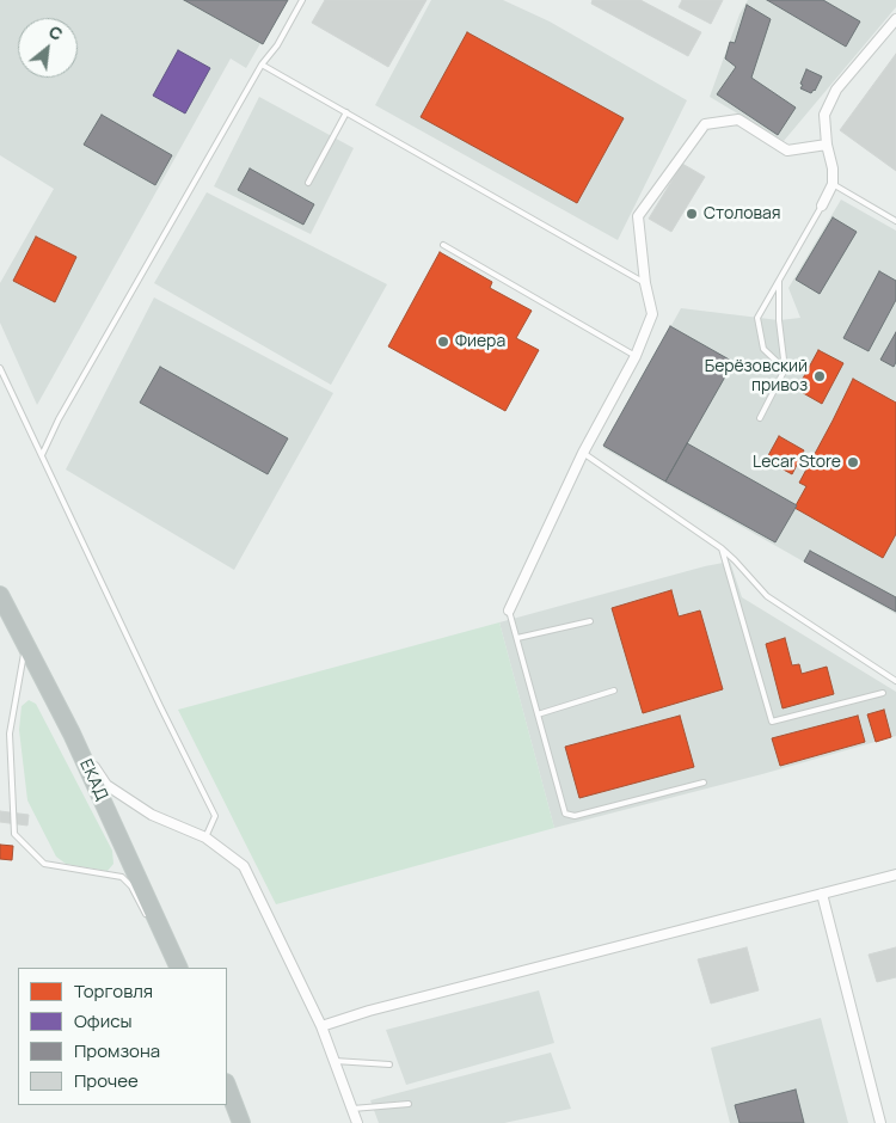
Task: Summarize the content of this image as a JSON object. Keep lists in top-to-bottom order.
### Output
{
  "streets": {
    "highway": ["ЕКАД"]
  },
  "places": [
    "Столовая",
    "Фиера",
    "Берёзовский привоз",
    "Lecar Store"
  ],
  "legend": [
    "Торговля",
    "Офисы",
    "Промзона",
    "Прочее"
  ],
  "north": "top right"
}
